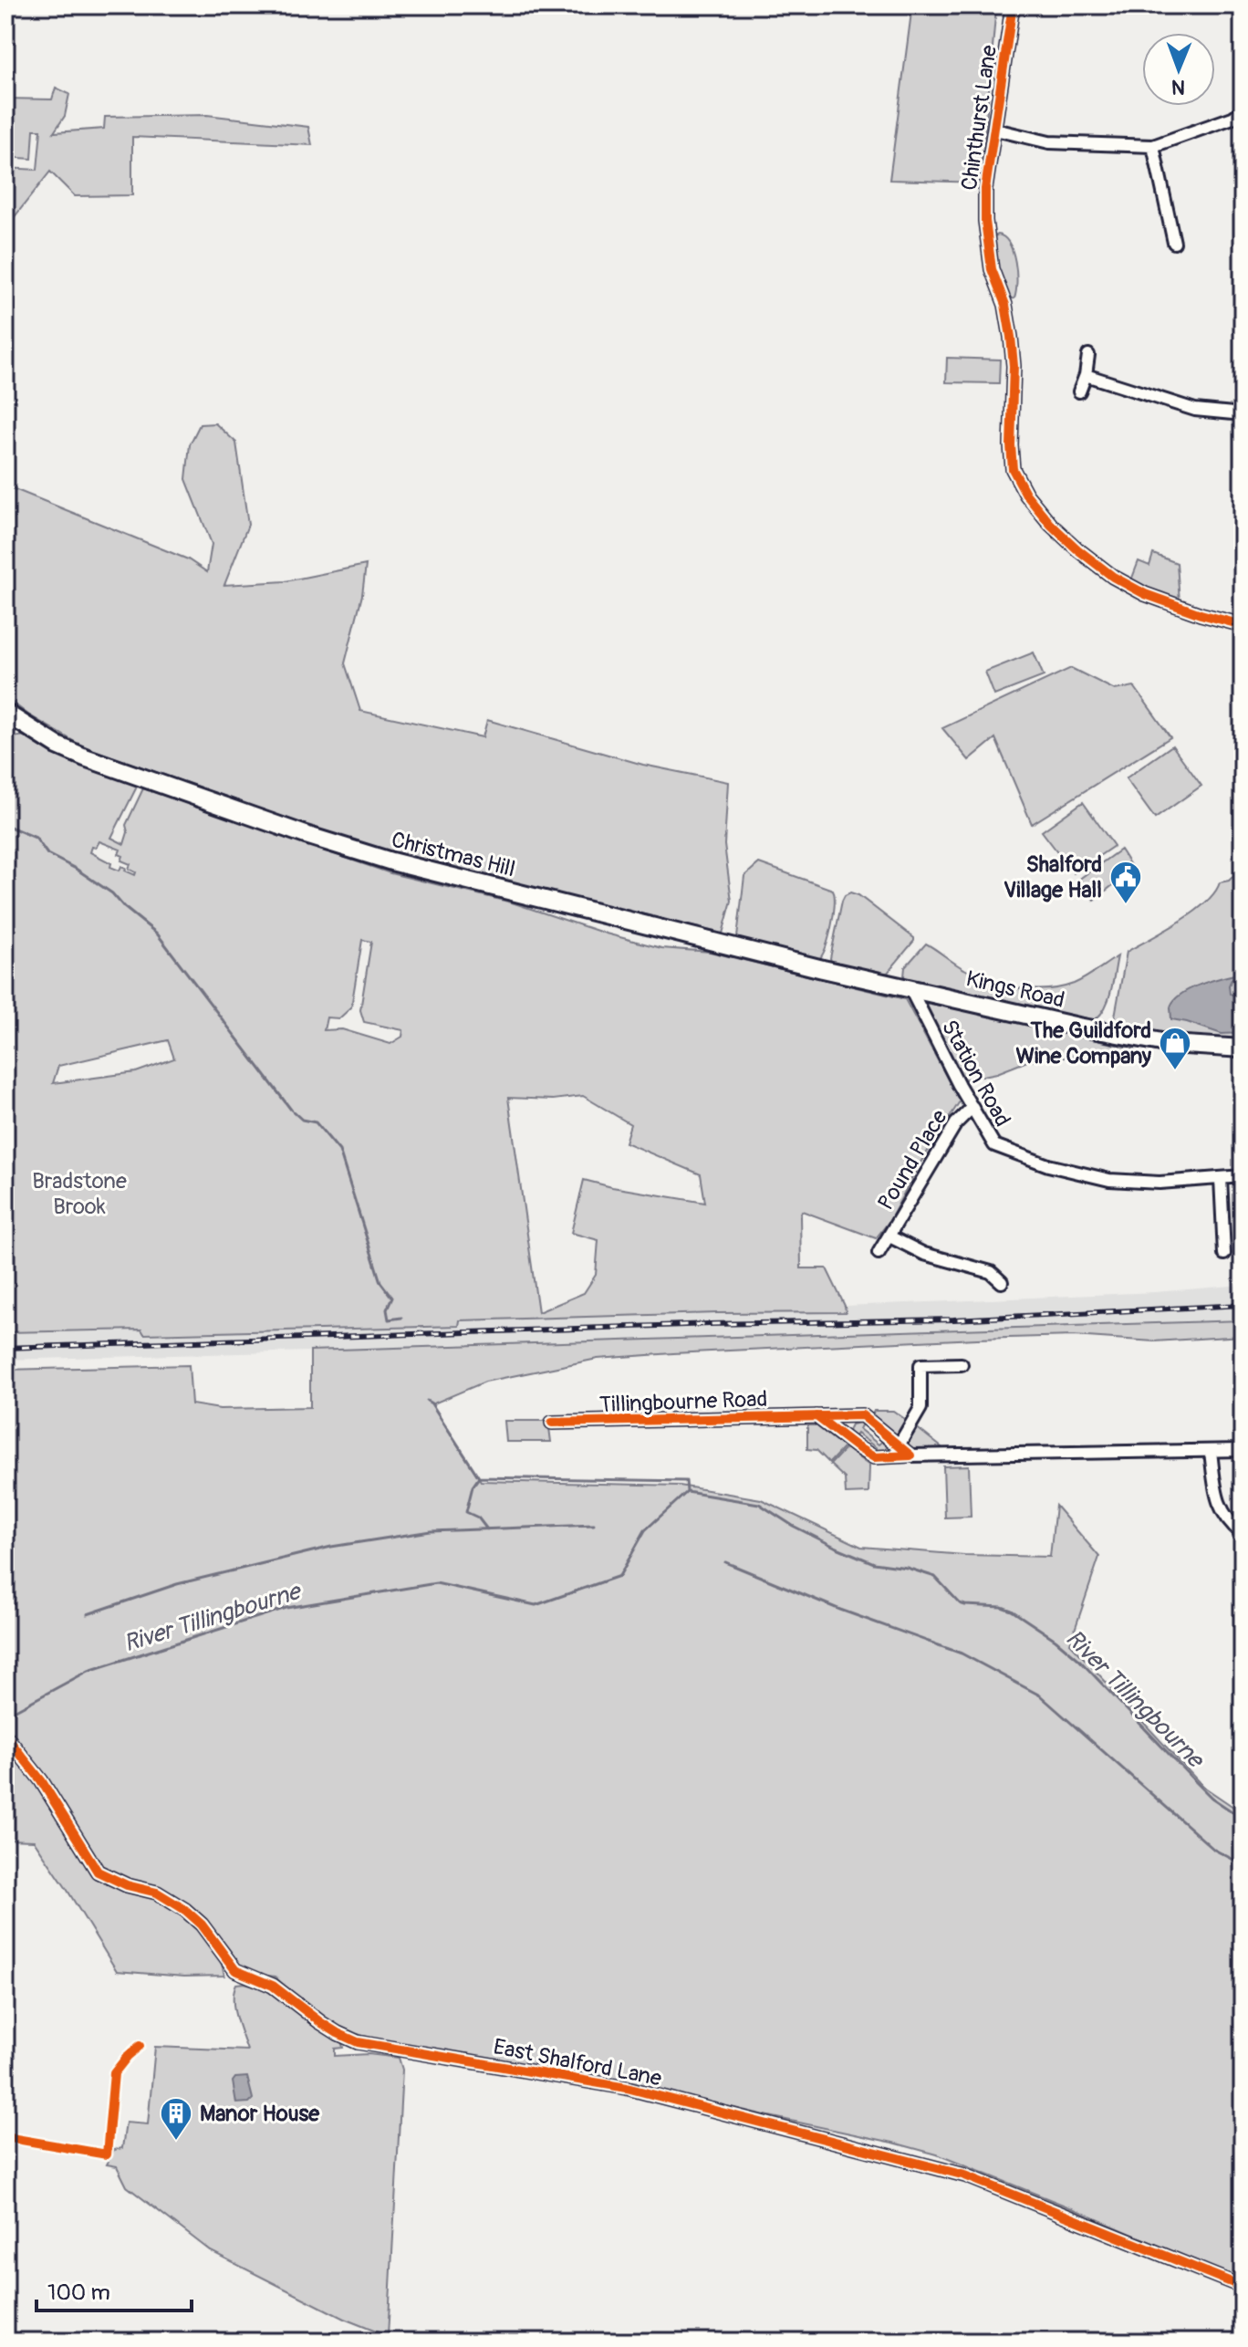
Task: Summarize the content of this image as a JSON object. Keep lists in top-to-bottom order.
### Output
{
  "streets": {
    "main road": ["Christmas Hill", "Kings Road"],
    "street": [
      "Chinthurst Lane",
      "Station Road",
      "Pound Place",
      "Tillingbourne Road",
      "East Shalford Lane"
    ]
  },
  "crossings": [
    ["Christmas Hill", "Kings Road"],
    ["Christmas Hill", "Station Road"],
    ["Kings Road", "Station Road"],
    ["Station Road", "Pound Place"]
  ],
  "water": ["River Tillingbourne"],
  "parks": ["Bradstone Brook"],
  "places": {
    "public building": ["Shalford Village Hall"],
    "shop": ["The Guildford Wine Company"],
    "building": ["Manor House"]
  },
  "scale_bar": "100 m",
  "north": "bottom"
}
